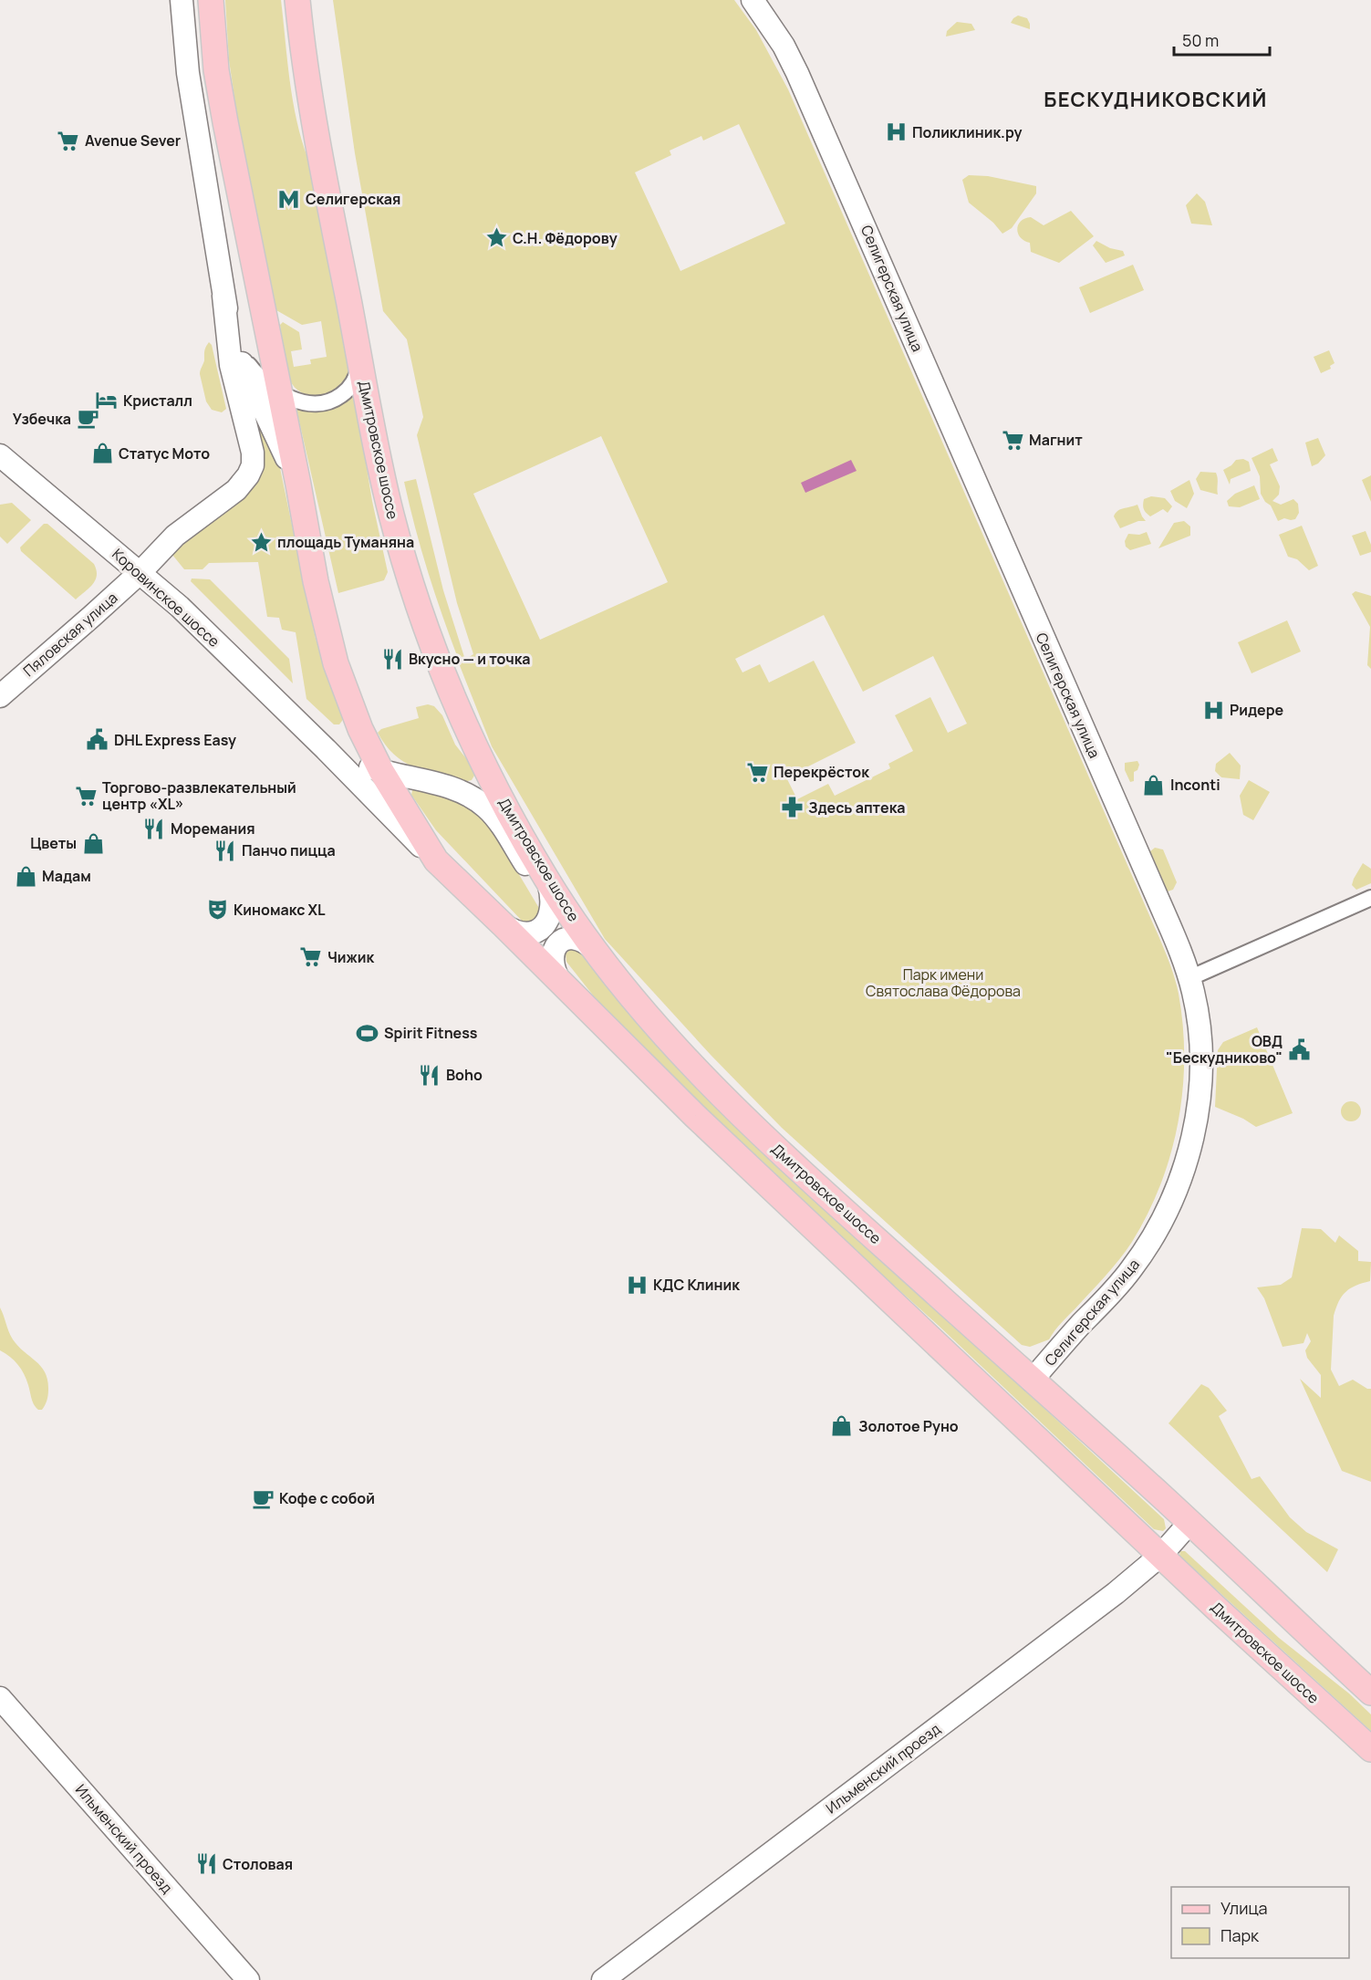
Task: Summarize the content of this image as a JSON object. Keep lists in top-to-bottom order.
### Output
{
  "streets": {
    "main road": ["Дмитровское шоссе"],
    "street": [
      "Селигерская улица",
      "Коровинское шоссе",
      "Пяловская улица",
      "Ильменский проезд"
    ]
  },
  "crossings": [
    ["Селигерская улица", "Дмитровское шоссе"],
    ["Дмитровское шоссе", "Коровинское шоссе"],
    ["Дмитровское шоссе", "Ильменский проезд"],
    ["Коровинское шоссе", "Пяловская улица"]
  ],
  "districts": ["БЕСКУДНИКОВСКИЙ"],
  "parks": ["Парк имени Святослава Фёдорова"],
  "places": {
    "hospital": ["Поликлиник.ру", "Ридере", "КДС Клиник"],
    "supermarket": [
      "Avenue Sever",
      "Магнит",
      "Перекрёсток",
      "Торгово-развлекательный центр «XL»",
      "Чижик"
    ],
    "metro station": ["Селигерская"],
    "place": ["С.Н. Фёдорову", "площадь Туманяна"],
    "hotel": ["Кристалл"],
    "cafe": ["Узбечка", "Кофе с собой"],
    "shop": [
      "Статус Мото",
      "Inconti",
      "Цветы",
      "Мадам",
      "Золотое Руно"
    ],
    "restaurant": [
      "Вкусно — и точка",
      "Моремания",
      "Панчо пицца",
      "Boho",
      "Столовая"
    ],
    "public building": ["DHL Express Easy", "ОВД \"Бескудниково\""],
    "pharmacy": ["Здесь аптека"],
    "theatre": ["Киномакс XL"],
    "sports": ["Spirit Fitness"]
  },
  "legend": ["Улица", "Парк"],
  "scale_bar": "50 m"
}
